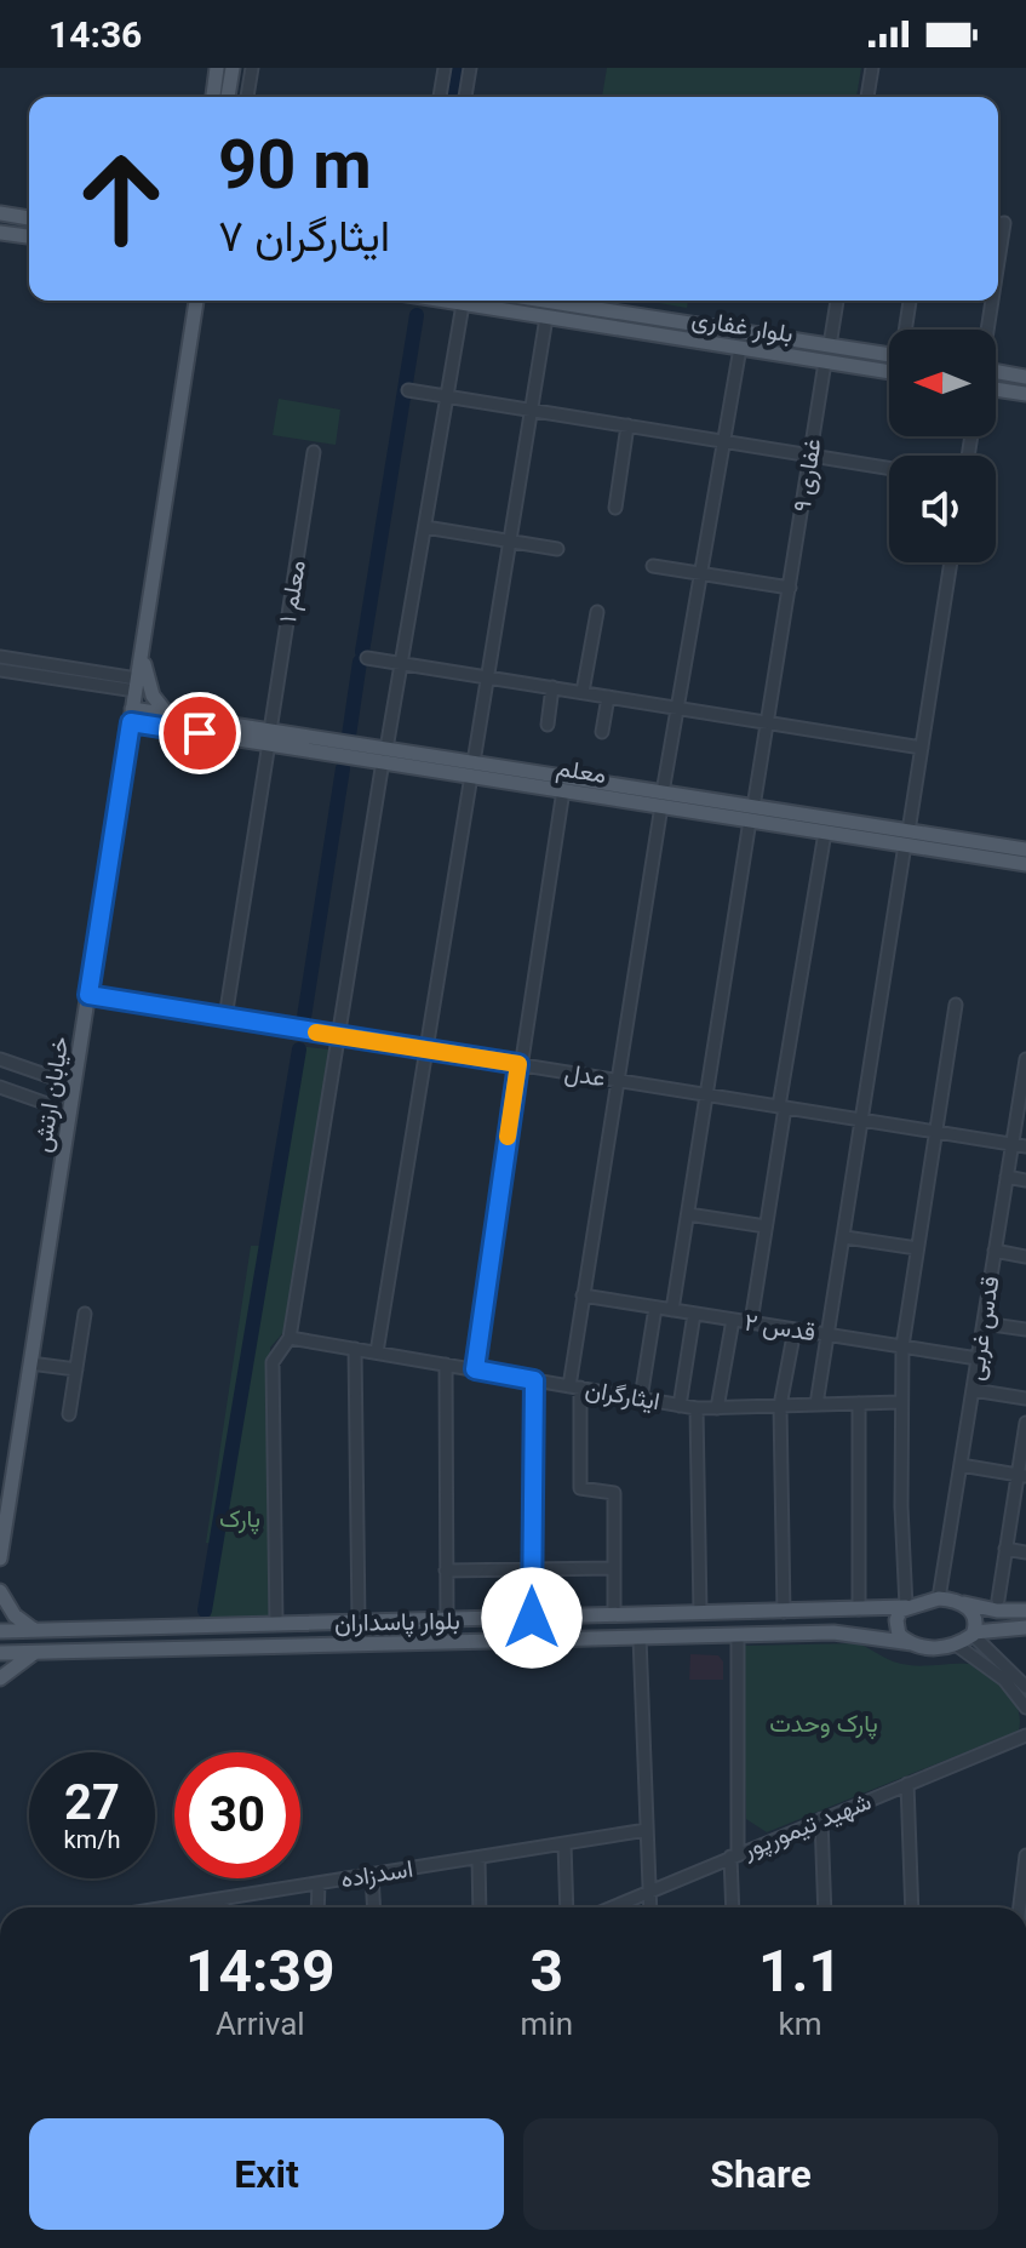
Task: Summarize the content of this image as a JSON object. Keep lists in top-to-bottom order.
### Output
{
  "streets": {
    "main road": [
      "بلوار غفاری",
      "معلم",
      "خیابان ارتش",
      "بلوار پاسداران"
    ],
    "street": [
      "غفاری ۹",
      "معلم ۱",
      "عدل",
      "قدس ۲",
      "قدس غربی",
      "ایثارگران",
      "شهید تیمورپور",
      "اسدزاده"
    ]
  },
  "crossings": [
    ["بلوار غفاری", "غفاری ۹"],
    ["غفاری ۹", "معلم"],
    ["غفاری ۹", "عدل"],
    ["غفاری ۹", "قدس ۲"],
    ["معلم ۱", "معلم"],
    ["معلم ۱", "عدل"],
    ["معلم", "خیابان ارتش"],
    ["عدل", "خیابان ارتش"],
    ["عدل", "قدس غربی"],
    ["قدس ۲", "قدس غربی"],
    ["قدس غربی", "بلوار پاسداران"]
  ],
  "parks": ["پارک", "پارک وحدت"],
  "north": "left",
  "page": {
    "status": "14:36",
    "turn": ["90 m", "ایثارگران ۷"],
    "speed": "27 km/h",
    "limit": "30",
    "eta": [
      "14:39",
      "Arrival",
      "3",
      "min",
      "1.1",
      "km"
    ],
    "buttons": ["Exit", "Share"]
  }
}
